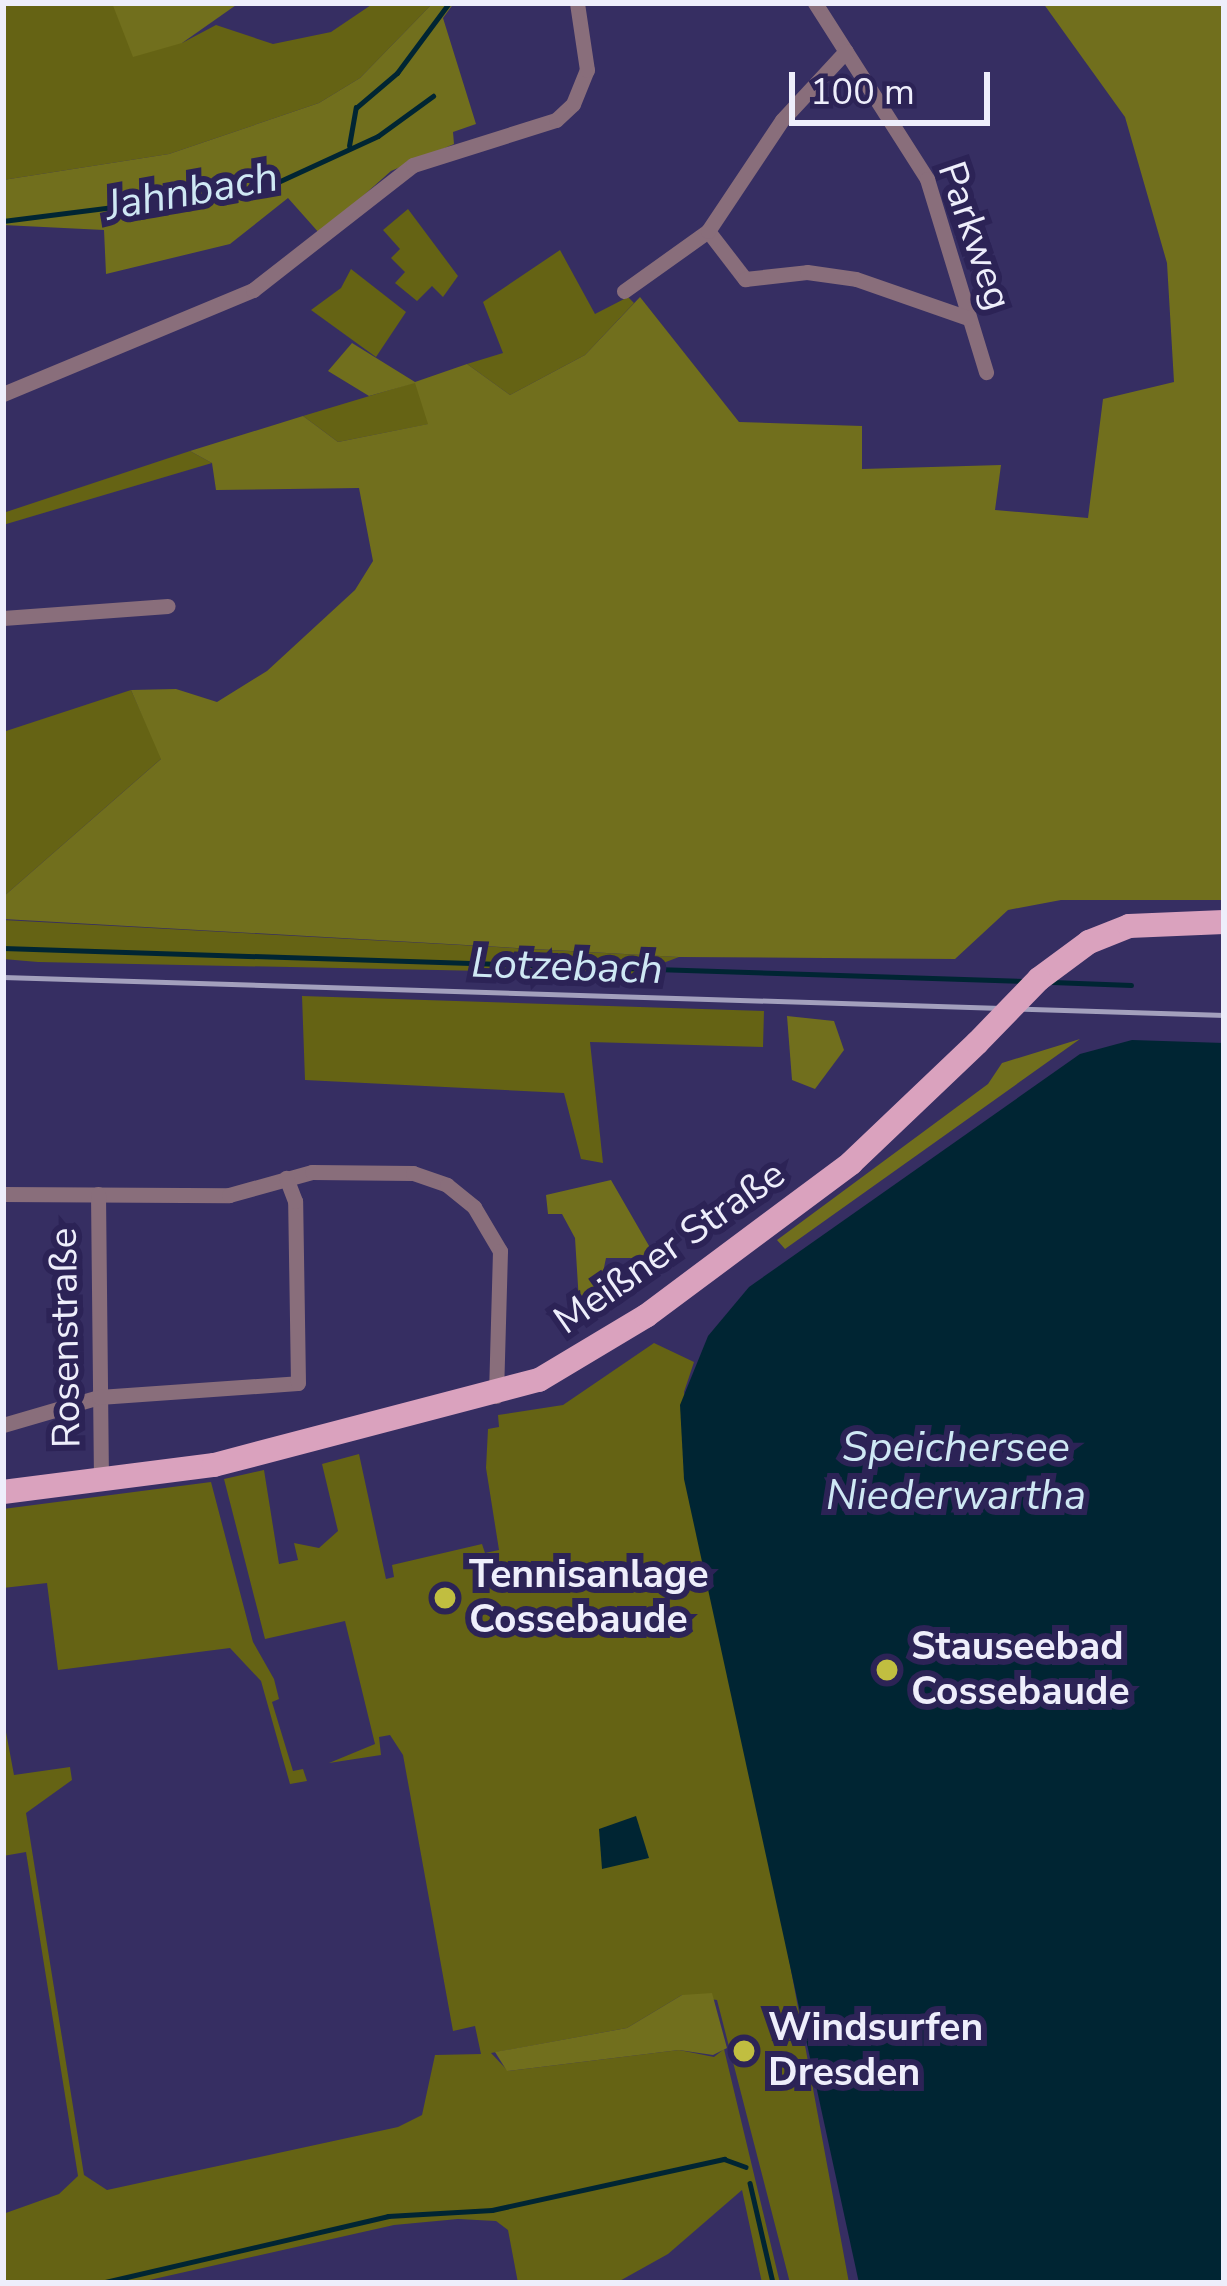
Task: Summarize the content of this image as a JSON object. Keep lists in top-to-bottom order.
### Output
{
  "streets": {
    "main road": ["Meißner Straße"],
    "street": ["Parkweg", "Rosenstraße"]
  },
  "crossings": [
    ["Meißner Straße", "Rosenstraße"]
  ],
  "water": ["Jahnbach", "Lotzebach", "Speichersee Niederwartha"],
  "places": ["Tennisanlage Cossebaude", "Stauseebad Cossebaude", "Windsurfen Dresden"],
  "scale_bar": "100 m"
}
